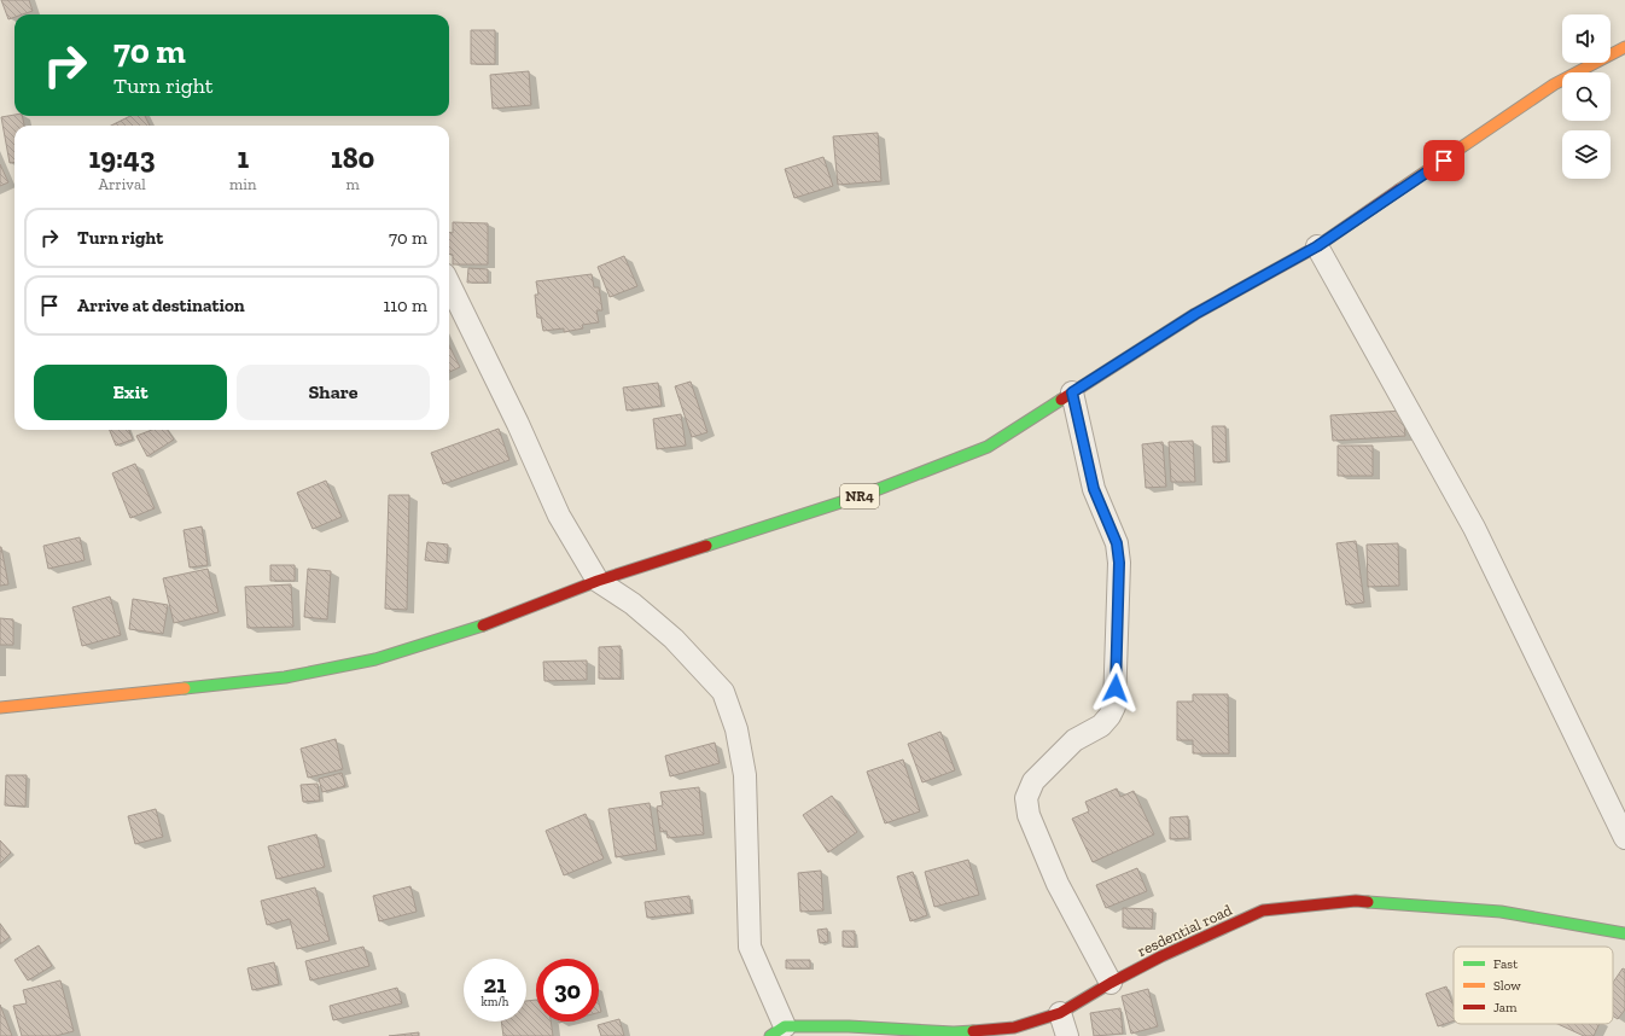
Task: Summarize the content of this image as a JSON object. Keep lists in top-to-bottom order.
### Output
{
  "streets": {
    "main road": ["NR4", "resdential road"]
  },
  "legend": ["Fast", "Slow", "Jam"],
  "page": {
    "turn": ["70 m", "Turn right"],
    "eta": [
      "19:43",
      "Arrival",
      "1",
      "min",
      "180",
      "m"
    ],
    "list": [
      {
        "name": "Turn right",
        "value": "70 m"
      },
      {
        "name": "Arrive at destination",
        "value": "110 m"
      }
    ],
    "buttons": ["Exit", "Share"],
    "speed": "21 km/h",
    "limit": "30"
  }
}
